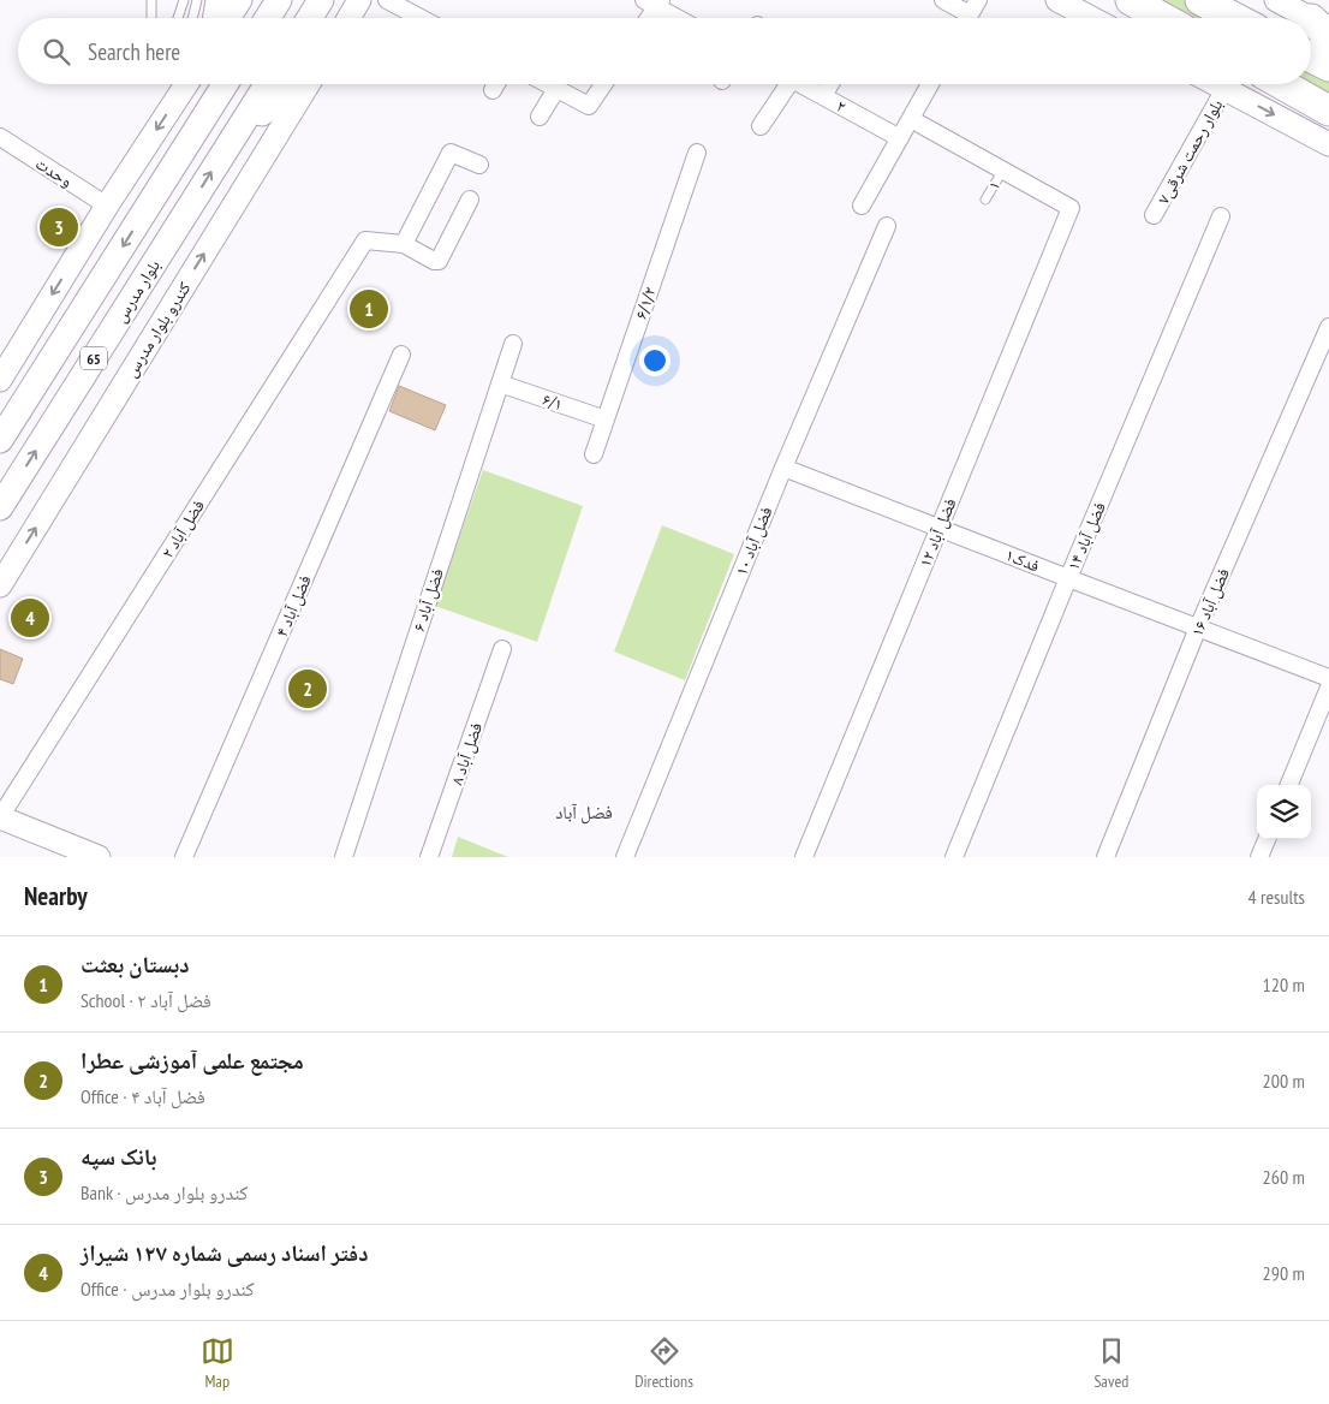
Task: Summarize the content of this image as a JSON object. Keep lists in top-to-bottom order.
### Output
{
  "streets": {
    "main road": ["بلوار مدرس", "کندرو بلوار مدرس", "65"],
    "street": [
      "۲",
      "بلوار رحمت شرقی۷",
      "وحدت",
      "۶/۱/۲",
      "۶/۱",
      "فضل آباد ۲",
      "فضل آباد ۱۲",
      "فضل آباد ۱۴",
      "فضل آباد ۱۰",
      "فدک۱",
      "فضل آباد ۶",
      "فضل آباد ۱۶",
      "فضل آباد ۴",
      "فضل آباد ۸"
    ],
    "lane": ["۱"]
  },
  "crossings": [
    ["۱", "فضل آباد ۱۲"],
    ["۶/۱/۲", "۶/۱"],
    ["۶/۱", "فضل آباد ۶"],
    ["فضل آباد ۱۲", "فدک۱"],
    ["فضل آباد ۱۴", "فدک۱"],
    ["فضل آباد ۱۰", "فدک۱"],
    ["فدک۱", "فضل آباد ۱۶"]
  ],
  "districts": ["فضل آباد"],
  "page": {
    "search": "Search here",
    "pins": [
      "3",
      "1",
      "4",
      "2"
    ],
    "heading": ["Nearby", "4 results"],
    "list": [
      {
        "mark": "1",
        "name": "دبستان بعثت",
        "note": "School · فضل آباد ۲",
        "value": "120 m"
      },
      {
        "mark": "2",
        "name": "مجتمع علمی آموزشی عطرا",
        "note": "Office · فضل آباد ۴",
        "value": "200 m"
      },
      {
        "mark": "3",
        "name": "بانک سپه",
        "note": "Bank · کندرو بلوار مدرس",
        "value": "260 m"
      },
      {
        "mark": "4",
        "name": "دفتر اسناد رسمی شماره ۱۲۷ شیراز",
        "note": "Office · کندرو بلوار مدرس",
        "value": "290 m"
      }
    ],
    "nav": ["Map", "Directions", "Saved"]
  }
}
